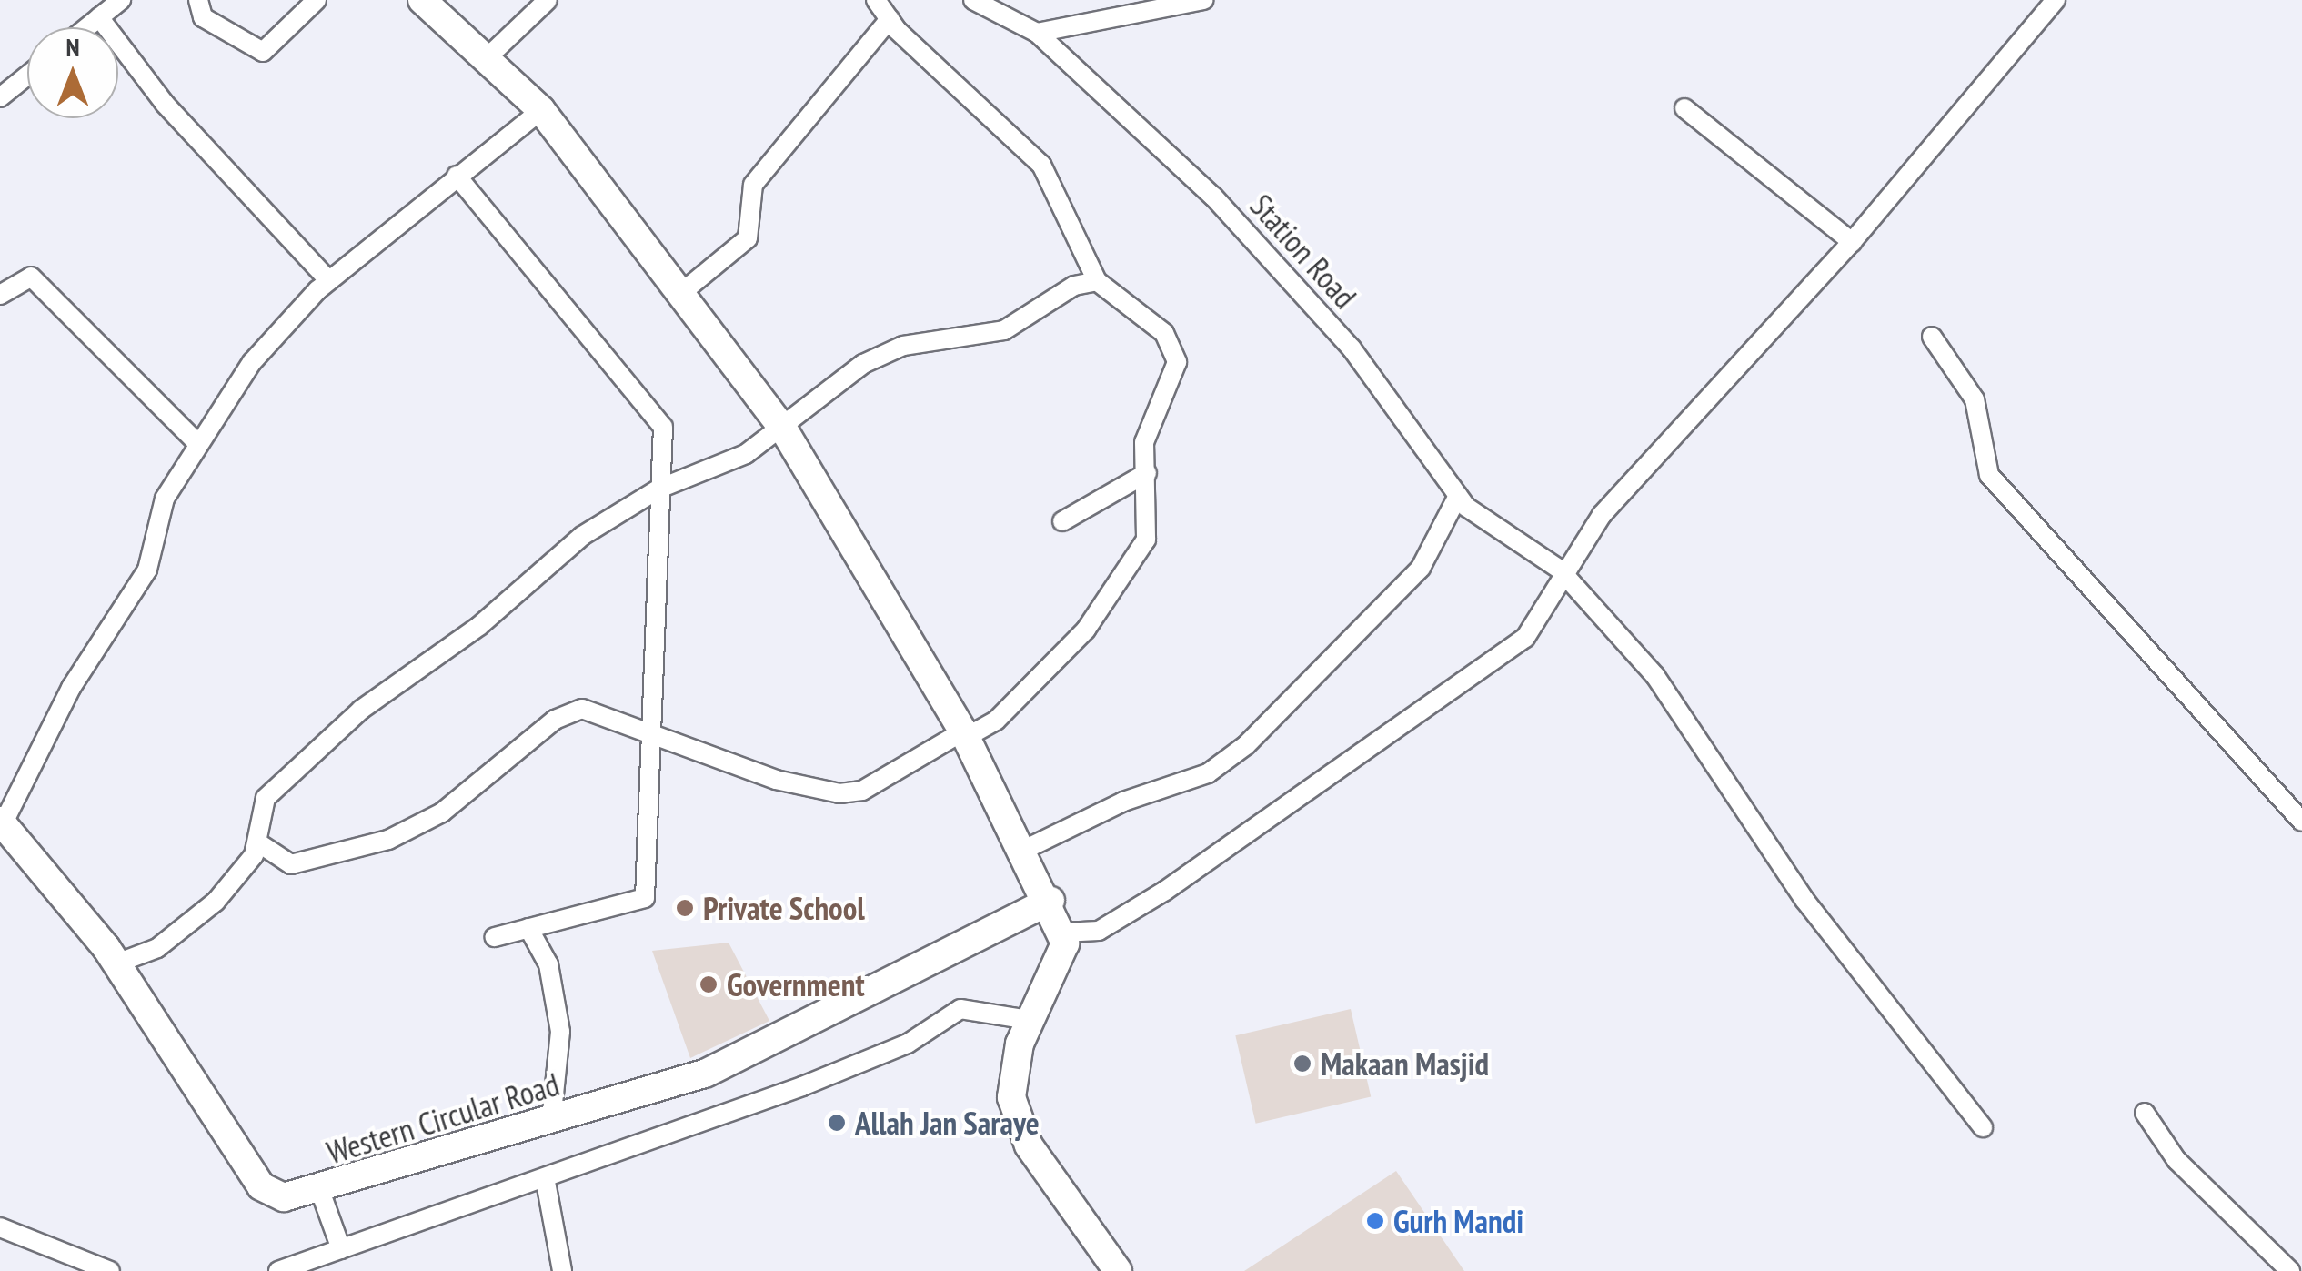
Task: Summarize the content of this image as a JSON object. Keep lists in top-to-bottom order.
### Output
{
  "streets": {
    "main road": ["Western Circular Road"],
    "street": ["Station Road"]
  },
  "places": [
    "Private School",
    "Government",
    "Makaan Masjid",
    "Allah Jan Saraye",
    "Gurh Mandi"
  ],
  "north": "top"
}
